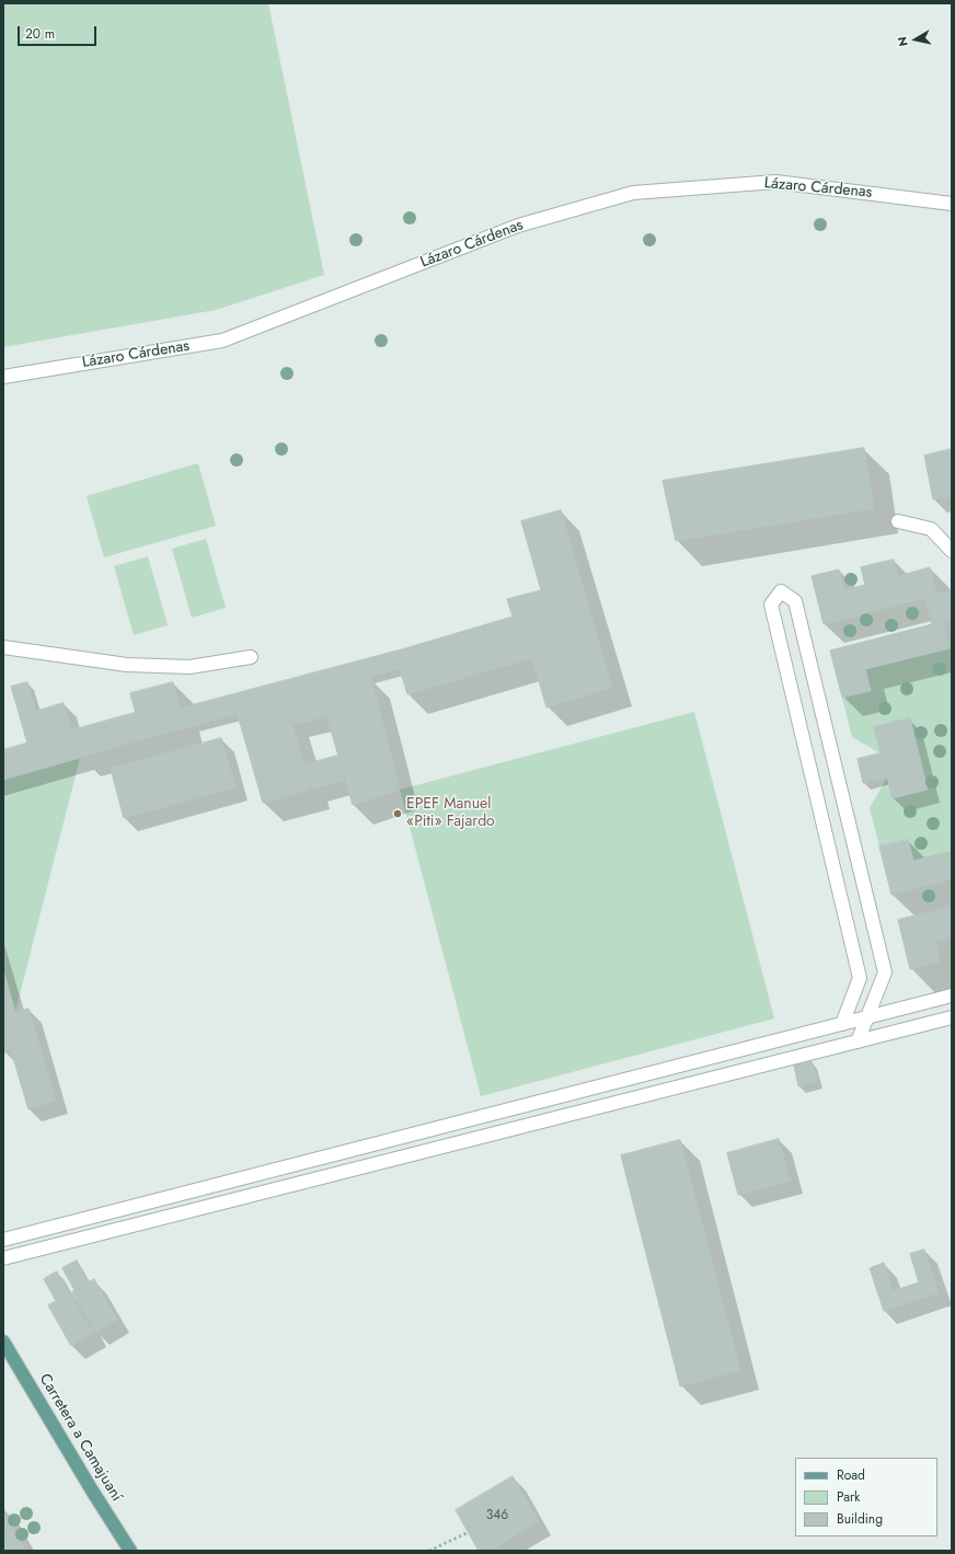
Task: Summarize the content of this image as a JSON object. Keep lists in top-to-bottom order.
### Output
{
  "streets": {
    "main road": ["Carretera a Camajuaní"],
    "street": ["Lázaro Cárdenas"]
  },
  "places": ["EPEF Manuel «Piti» Fajardo"],
  "house_numbers": ["346"],
  "legend": ["Road", "Park", "Building"],
  "scale_bar": "20 m",
  "north": "left"
}
